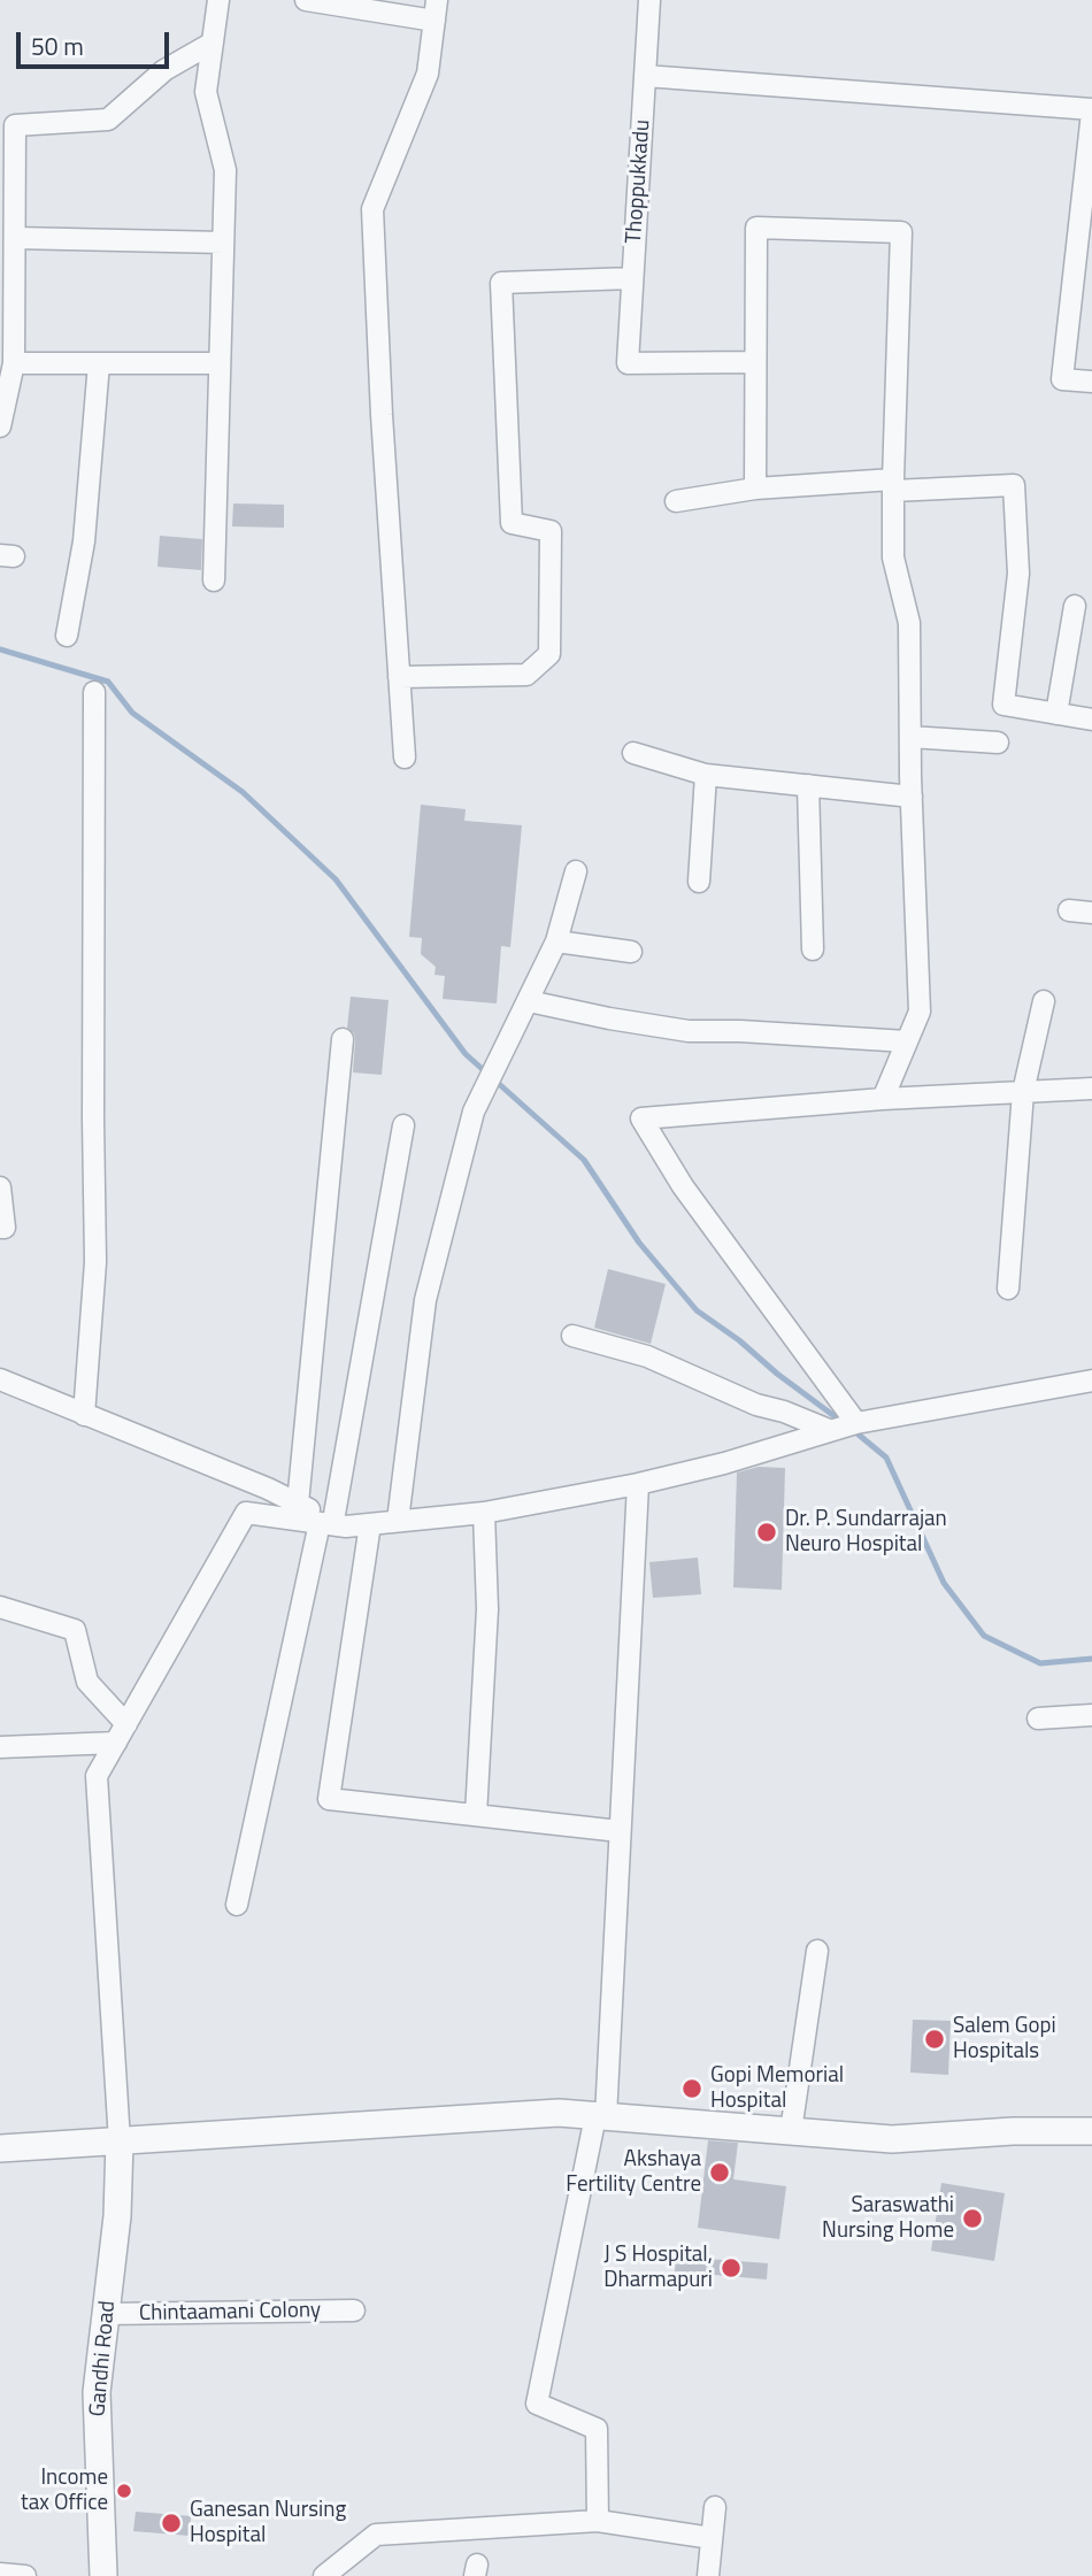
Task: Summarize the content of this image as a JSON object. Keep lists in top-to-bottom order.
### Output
{
  "streets": {
    "street": ["Thoppukkadu", "Chintaamani Colony", "Gandhi Road"]
  },
  "crossings": [
    ["Chintaamani Colony", "Gandhi Road"]
  ],
  "places": [
    "Dr. P. Sundarrajan Neuro Hospital",
    "Salem Gopi Hospitals",
    "Gopi Memorial Hospital",
    "Akshaya Fertility Centre",
    "Saraswathi Nursing Home",
    "J S Hospital, Dharmapuri",
    "Income tax Office",
    "Ganesan Nursing Hospital"
  ],
  "scale_bar": "50 m"
}
